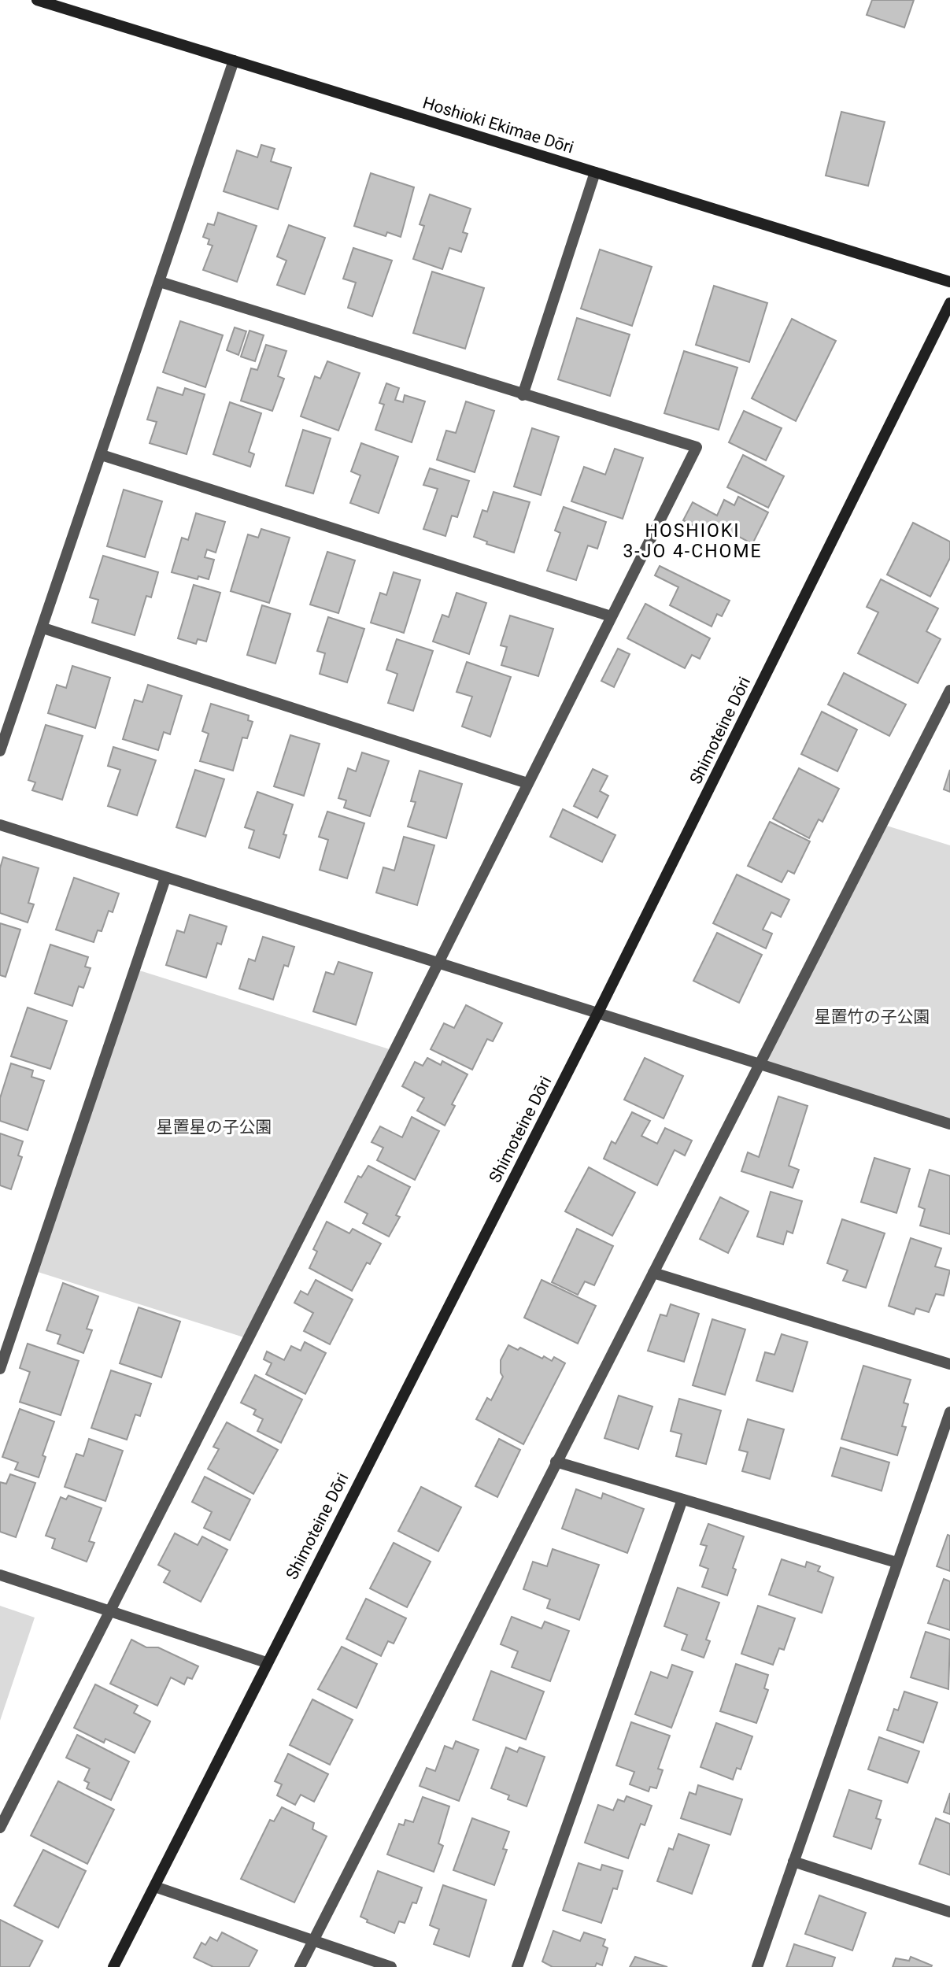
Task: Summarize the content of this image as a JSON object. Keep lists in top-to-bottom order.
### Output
{
  "streets": {
    "street": ["Hoshioki Ekimae Dōri", "Shimoteine Dōri"]
  },
  "districts": ["HOSHIOKI 3-JO 4-CHOME"],
  "parks": ["星置竹の子公園", "星置星の子公園"]
}
